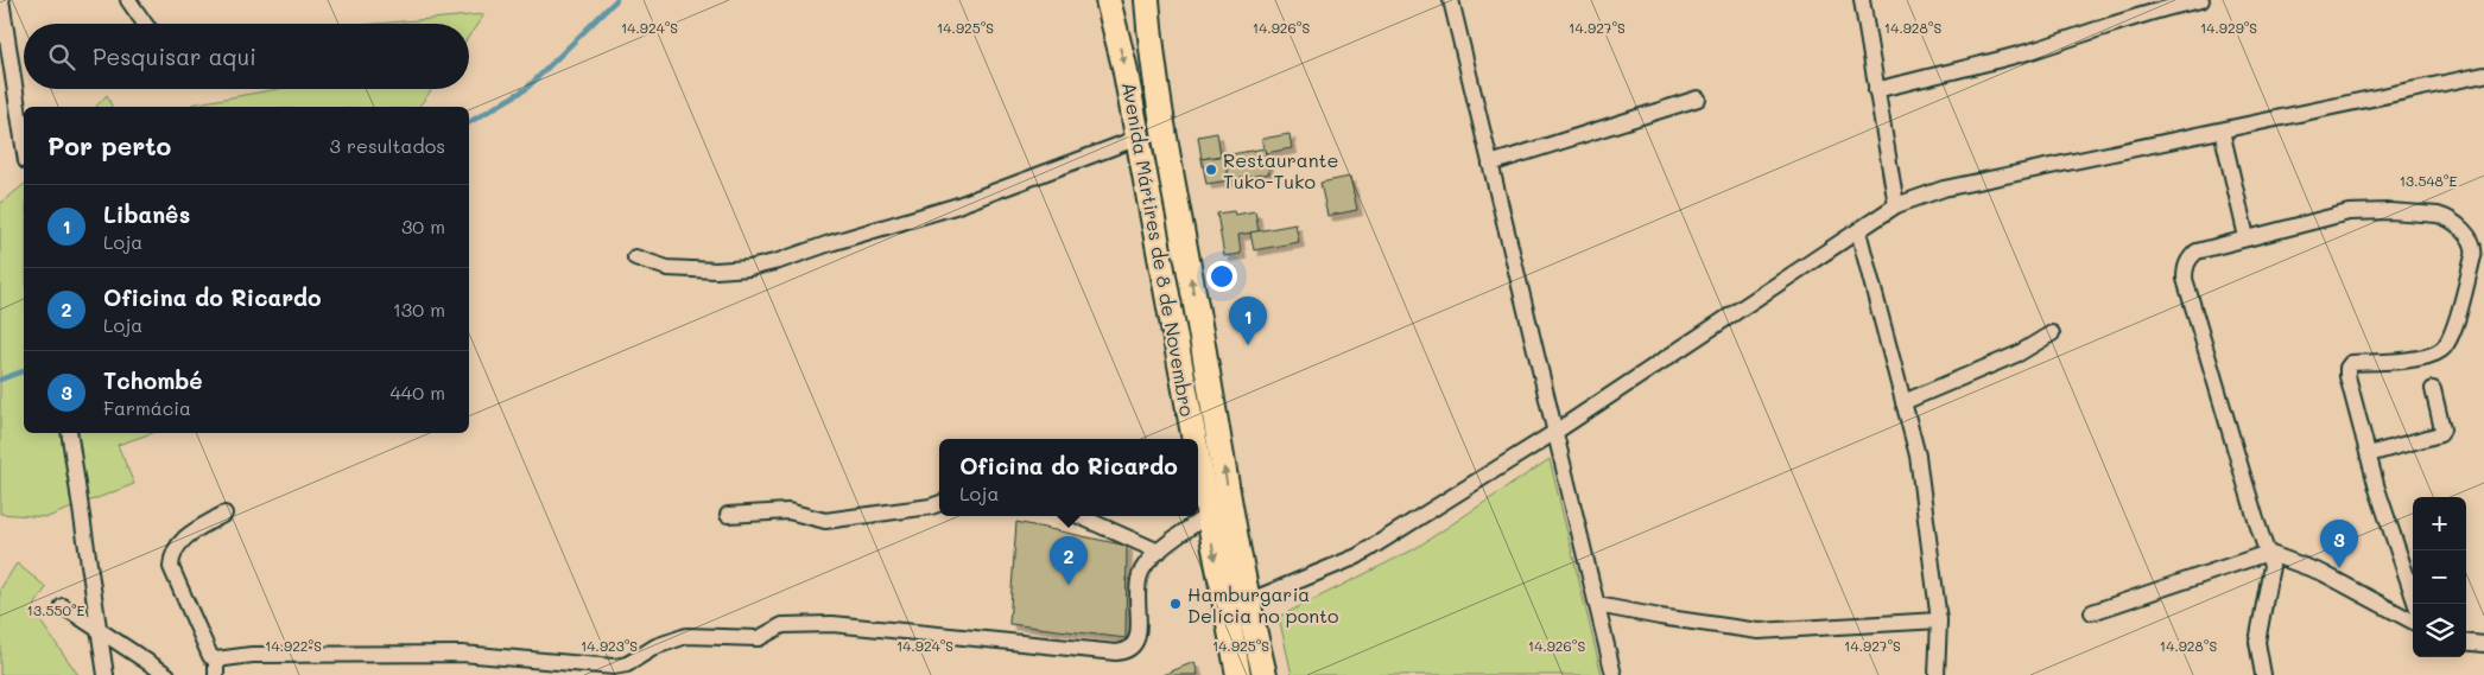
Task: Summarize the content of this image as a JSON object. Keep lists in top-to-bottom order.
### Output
{
  "streets": {
    "main road": ["Avenida Mártires de 8 de Novembro"]
  },
  "places": ["Restaurante Tuko-Tuko", "Hamburgaria Delícia no ponto"],
  "page": {
    "search": "Pesquisar aqui",
    "heading": ["Por perto", "3 resultados"],
    "list": [
      {
        "mark": "1",
        "name": "Libanês",
        "note": "Loja",
        "value": "30 m"
      },
      {
        "mark": "2",
        "name": "Oficina do Ricardo",
        "note": "Loja",
        "value": "130 m"
      },
      {
        "mark": "3",
        "name": "Tchombé",
        "note": "Farmácia",
        "value": "440 m"
      }
    ],
    "pins": ["1", "3", "2"],
    "popup": ["Oficina do Ricardo", "Loja"],
    "map_buttons": ["+", "−"]
  },
  "coordinates": [
    "14.924°S",
    "14.925°S",
    "14.926°S",
    "14.927°S",
    "14.928°S",
    "14.929°S",
    "13.548°E",
    "13.550°E",
    "14.922°S",
    "14.923°S"
  ]
}
